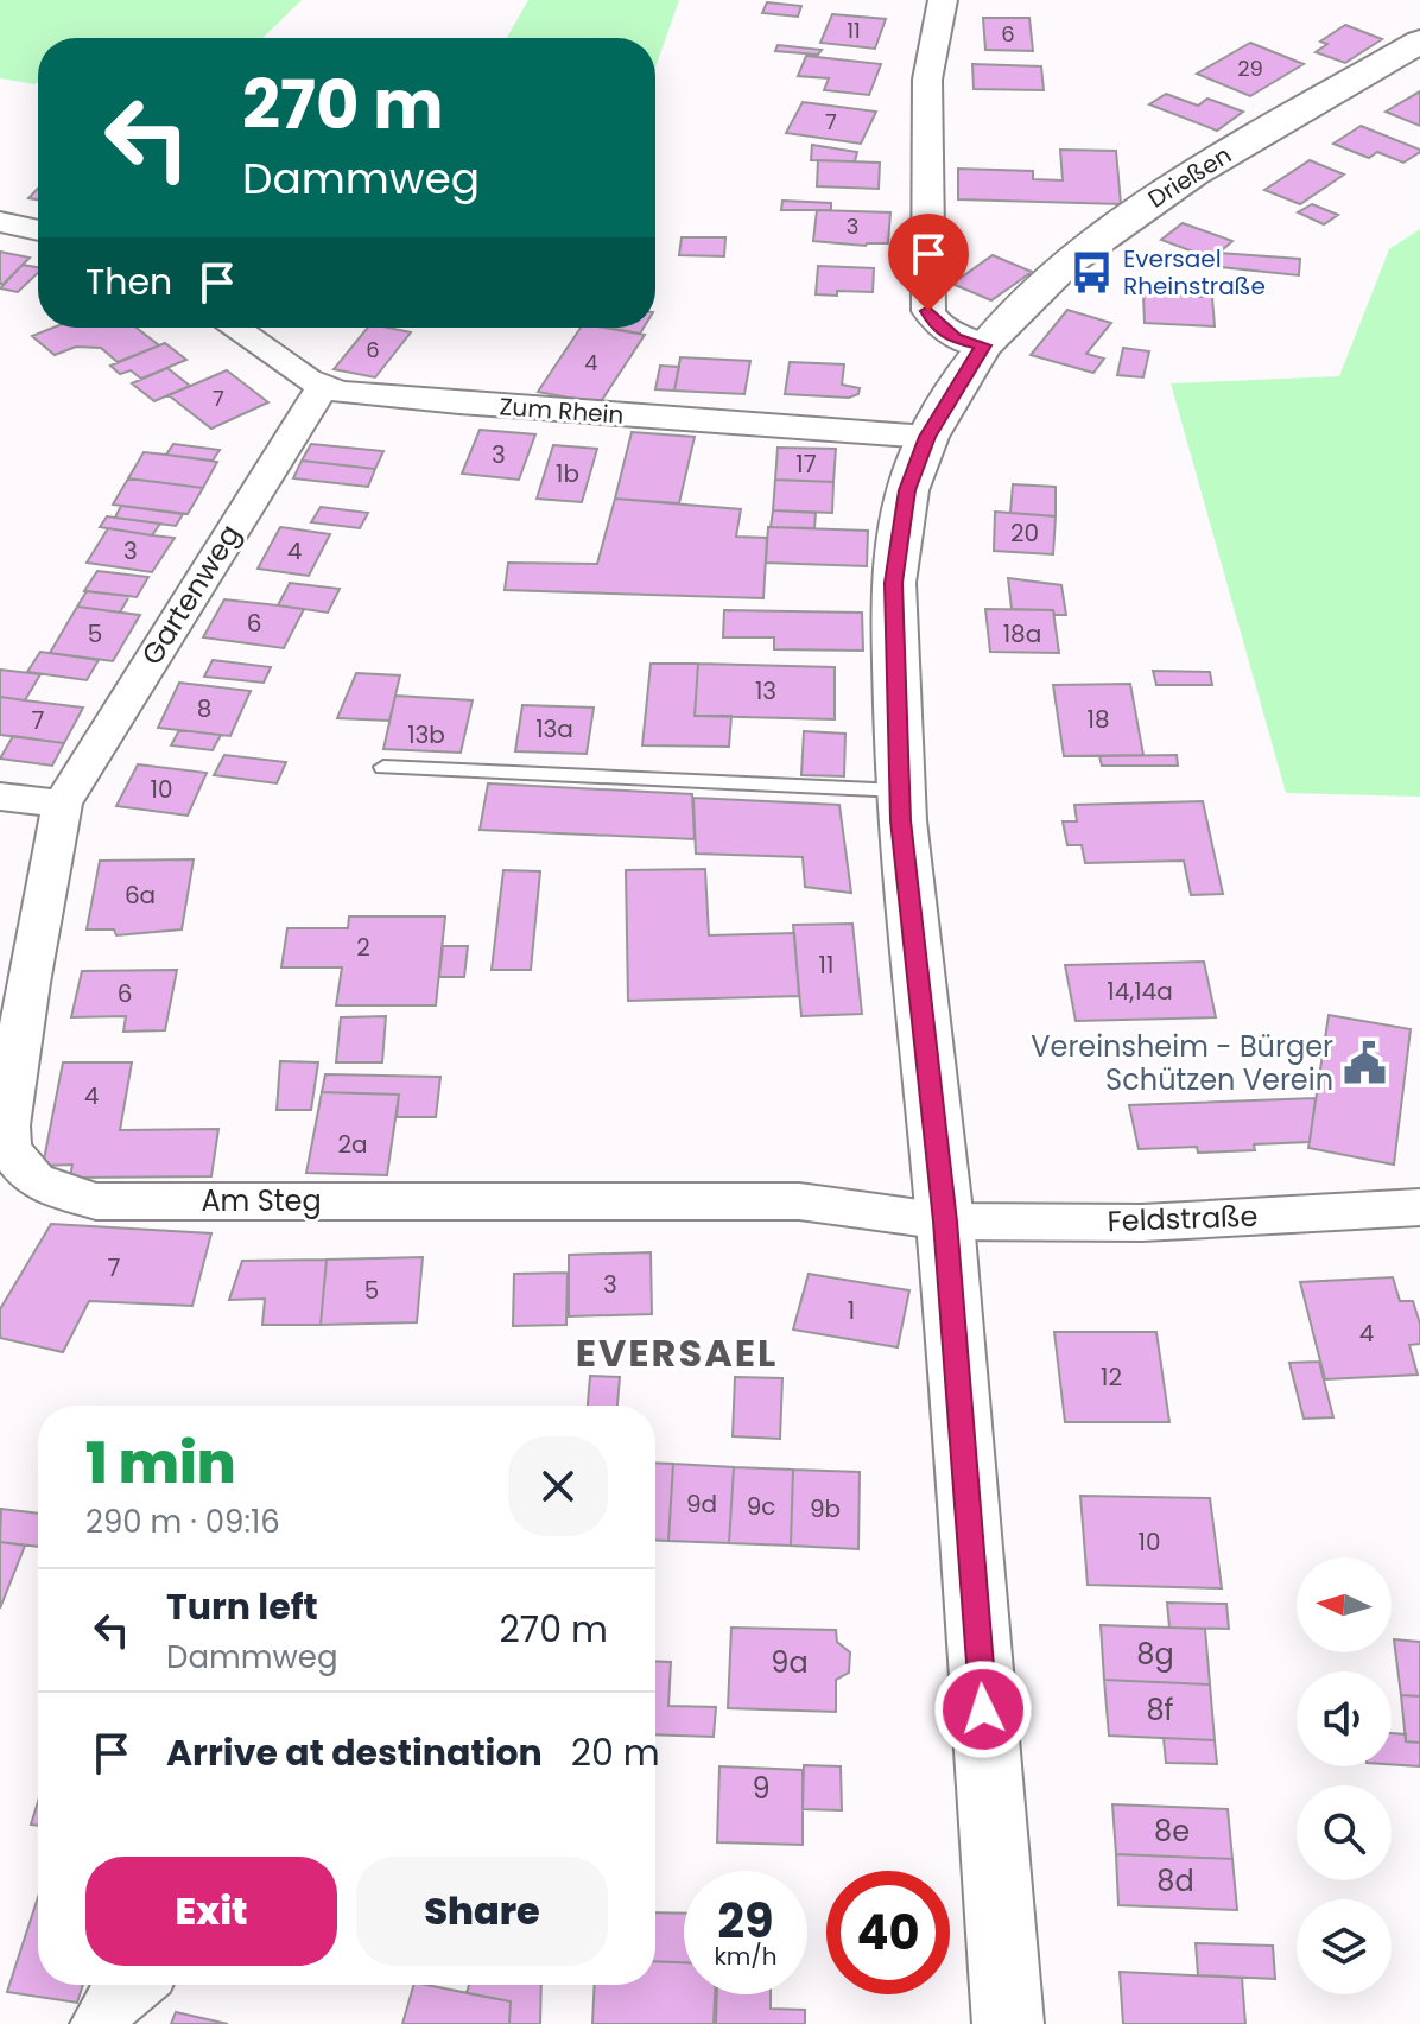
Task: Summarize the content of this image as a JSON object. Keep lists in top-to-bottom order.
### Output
{
  "streets": {
    "street": [
      "Drießen",
      "Zum Rhein",
      "Gartenweg",
      "Am Steg",
      "Feldstraße"
    ]
  },
  "crossings": [
    ["Drießen", "Zum Rhein"],
    ["Drießen", "Am Steg"],
    ["Drießen", "Feldstraße"],
    ["Zum Rhein", "Gartenweg"],
    ["Gartenweg", "Am Steg"],
    ["Am Steg", "Feldstraße"]
  ],
  "districts": ["EVERSAEL"],
  "places": {
    "bus stop": ["Eversael Rheinstraße"],
    "public building": ["Vereinsheim - Bürger Schützen Verein"]
  },
  "house_numbers": [
    "11",
    "6",
    "29",
    "7",
    "3",
    "6",
    "4",
    "7",
    "3",
    "17",
    "1b",
    "20",
    "3",
    "4",
    "6",
    "5",
    "18a",
    "13",
    "8",
    "18",
    "7",
    "13a",
    "13b",
    "10",
    "6a",
    "2",
    "11",
    "14,14a",
    "6",
    "4",
    "2a",
    "7",
    "3",
    "5",
    "1",
    "4",
    "12",
    "9d",
    "9c",
    "9b",
    "10",
    "8g",
    "9a",
    "8f",
    "9",
    "8e",
    "8d"
  ],
  "north": "left",
  "page": {
    "turn": ["270 m", "Dammweg"],
    "then": "Then",
    "heading": ["1 min", "290 m · 09:16"],
    "list": [
      {
        "name": "Turn left",
        "note": "Dammweg",
        "value": "270 m"
      },
      {
        "name": "Arrive at destination",
        "value": "20 m"
      }
    ],
    "buttons": ["Exit", "Share"],
    "speed": "29 km/h",
    "limit": "40"
  }
}
